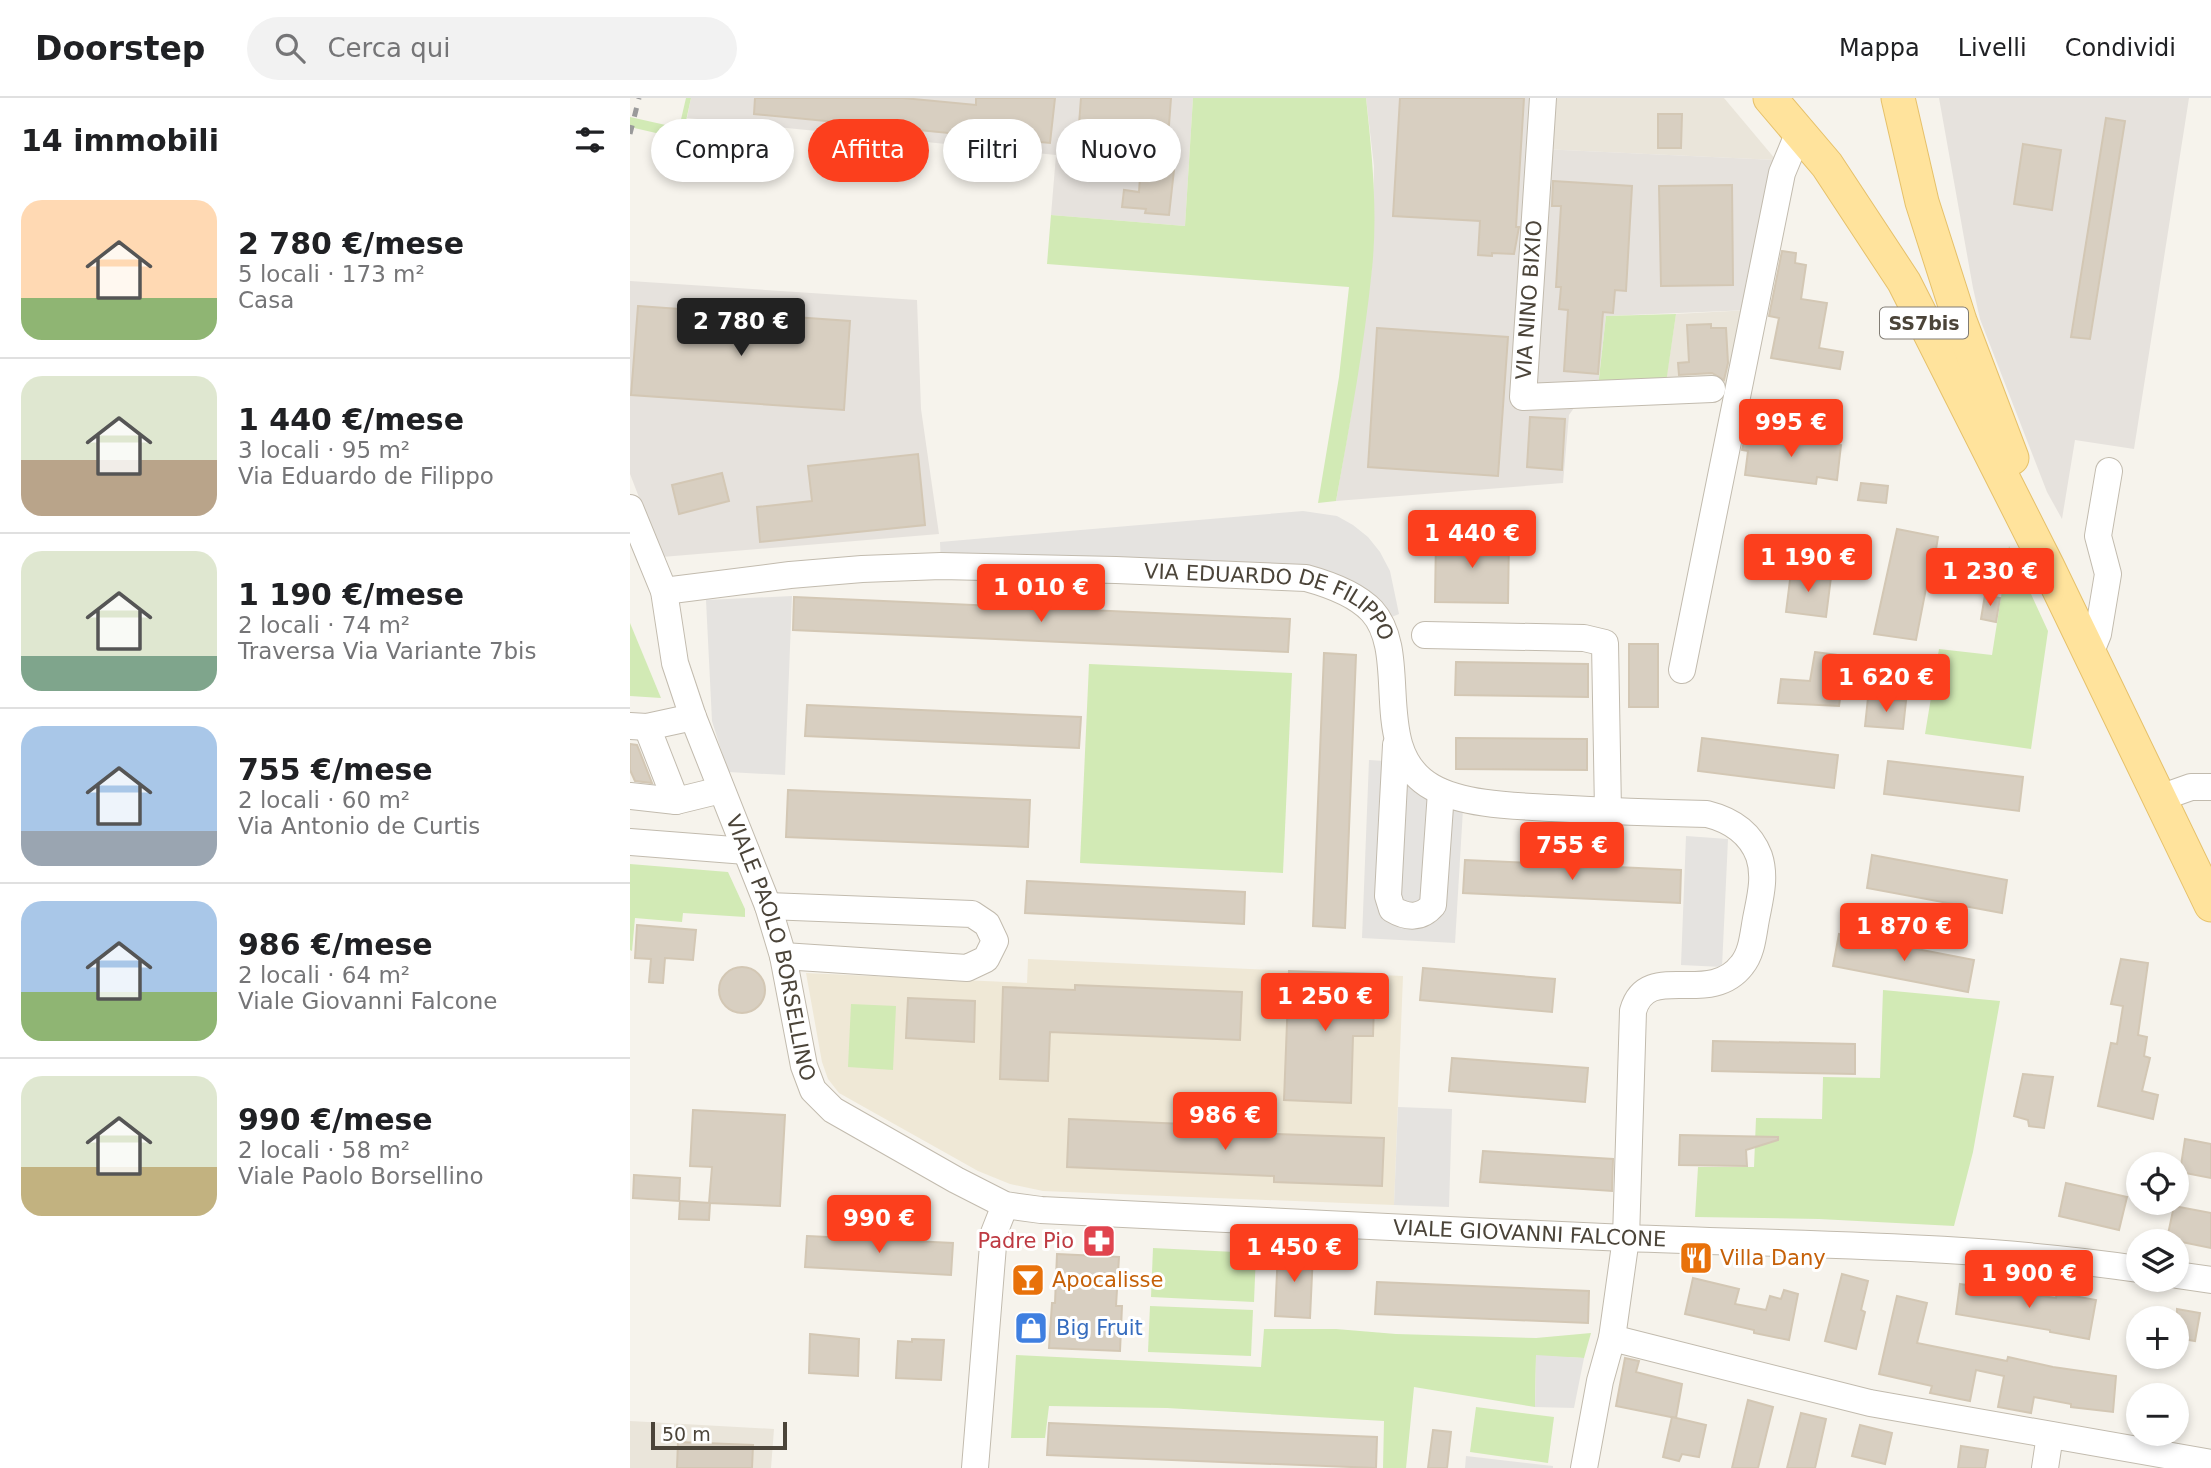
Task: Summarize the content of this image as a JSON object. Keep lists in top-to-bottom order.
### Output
{
  "streets": {
    "main road": ["SS7bis"],
    "street": [
      "VIA NINO BIXIO",
      "VIA EDUARDO DE FILIPPO",
      "VIALE PAOLO BORSELLINO",
      "VIALE GIOVANNI FALCONE"
    ]
  },
  "crossings": [
    ["VIA EDUARDO DE FILIPPO", "VIALE PAOLO BORSELLINO"],
    ["VIALE PAOLO BORSELLINO", "VIALE GIOVANNI FALCONE"]
  ],
  "places": {
    "pharmacy": ["Padre Pio"],
    "restaurant": ["Villa Dany"],
    "bar": ["Apocalisse"],
    "shop": ["Big Fruit"]
  },
  "scale_bar": "50 m",
  "page": {
    "header": "Doorstep",
    "search": "Cerca qui",
    "nav": ["Mappa", "Livelli", "Condividi"],
    "heading": "14 immobili",
    "chip": [
      "Compra",
      "Affitta",
      "Filtri",
      "Nuovo"
    ],
    "list": [
      {
        "name": "2 780 €/mese",
        "note": "5 locali · 173 m² · Casa"
      },
      {
        "name": "1 440 €/mese",
        "note": "3 locali · 95 m² · Via Eduardo de Filippo"
      },
      {
        "name": "1 190 €/mese",
        "note": "2 locali · 74 m² · Traversa Via Variante 7bis"
      },
      {
        "name": "755 €/mese",
        "note": "2 locali · 60 m² · Via Antonio de Curtis"
      },
      {
        "name": "986 €/mese",
        "note": "2 locali · 64 m² · Viale Giovanni Falcone"
      },
      {
        "name": "990 €/mese",
        "note": "2 locali · 58 m² · Viale Paolo Borsellino"
      }
    ],
    "price": [
      "2 780 €",
      "995 €",
      "1 440 €",
      "1 190 €",
      "1 230 €",
      "1 010 €",
      "1 620 €",
      "755 €",
      "1 870 €",
      "1 250 €",
      "986 €",
      "990 €",
      "1 450 €",
      "1 900 €"
    ],
    "map_buttons": ["+", "−"],
    "scale": "50 m"
  }
}
